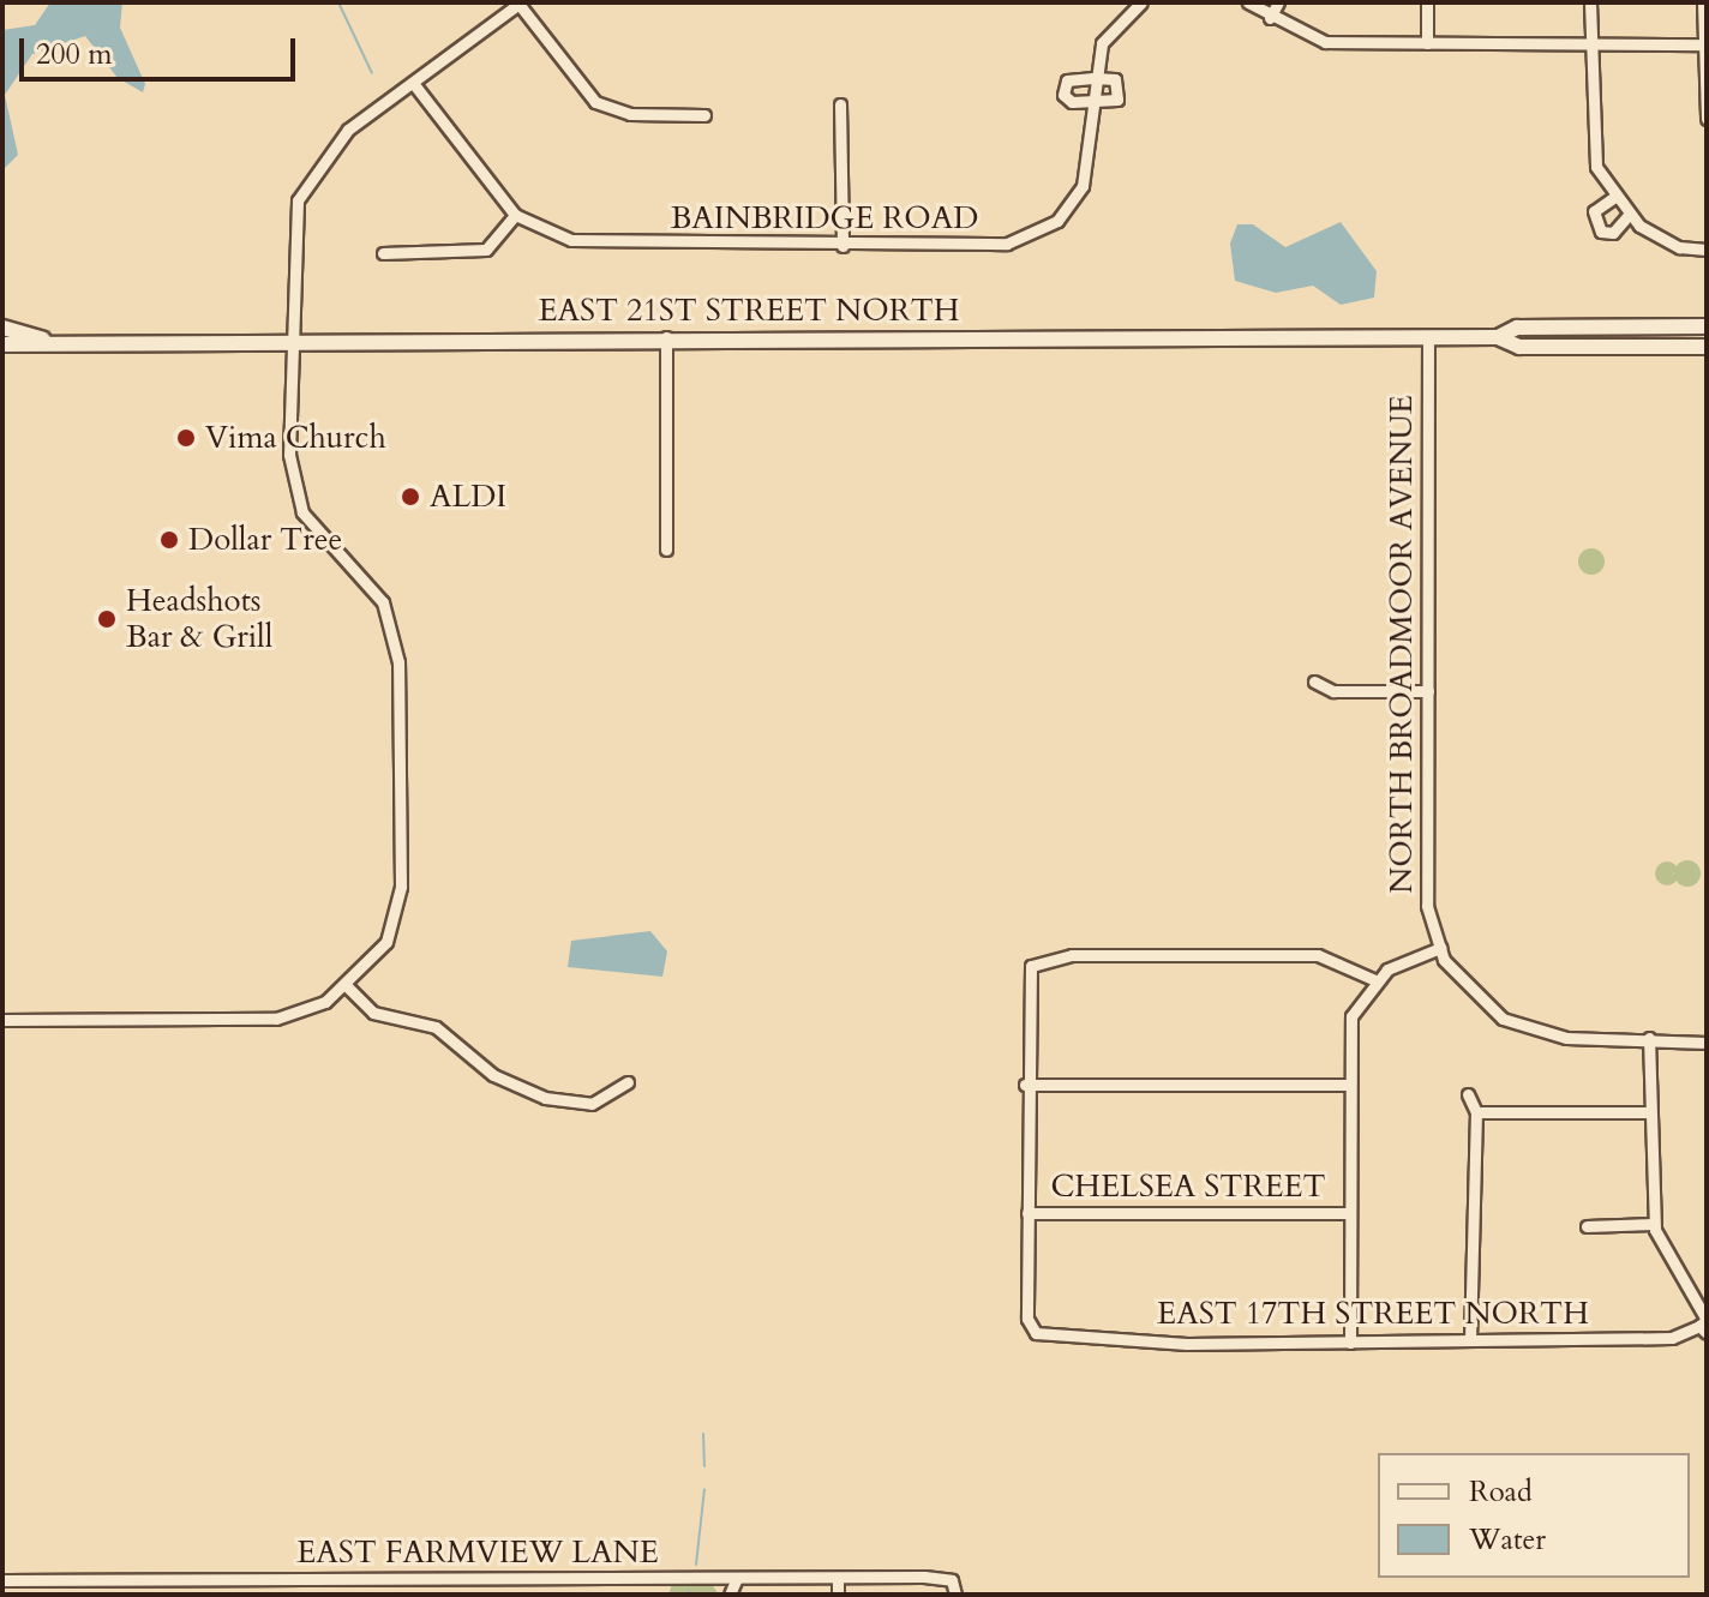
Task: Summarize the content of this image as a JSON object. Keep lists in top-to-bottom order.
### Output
{
  "streets": {
    "main road": ["EAST 21ST STREET NORTH"],
    "street": [
      "BAINBRIDGE ROAD",
      "NORTH BROADMOOR AVENUE",
      "CHELSEA STREET",
      "EAST 17TH STREET NORTH",
      "EAST FARMVIEW LANE"
    ]
  },
  "crossings": [
    ["EAST 21ST STREET NORTH", "NORTH BROADMOOR AVENUE"],
    ["CHELSEA STREET", "EAST 17TH STREET NORTH"]
  ],
  "places": [
    "Vima Church",
    "ALDI",
    "Dollar Tree",
    "Headshots Bar & Grill"
  ],
  "legend": ["Road", "Water"],
  "scale_bar": "200 m"
}
